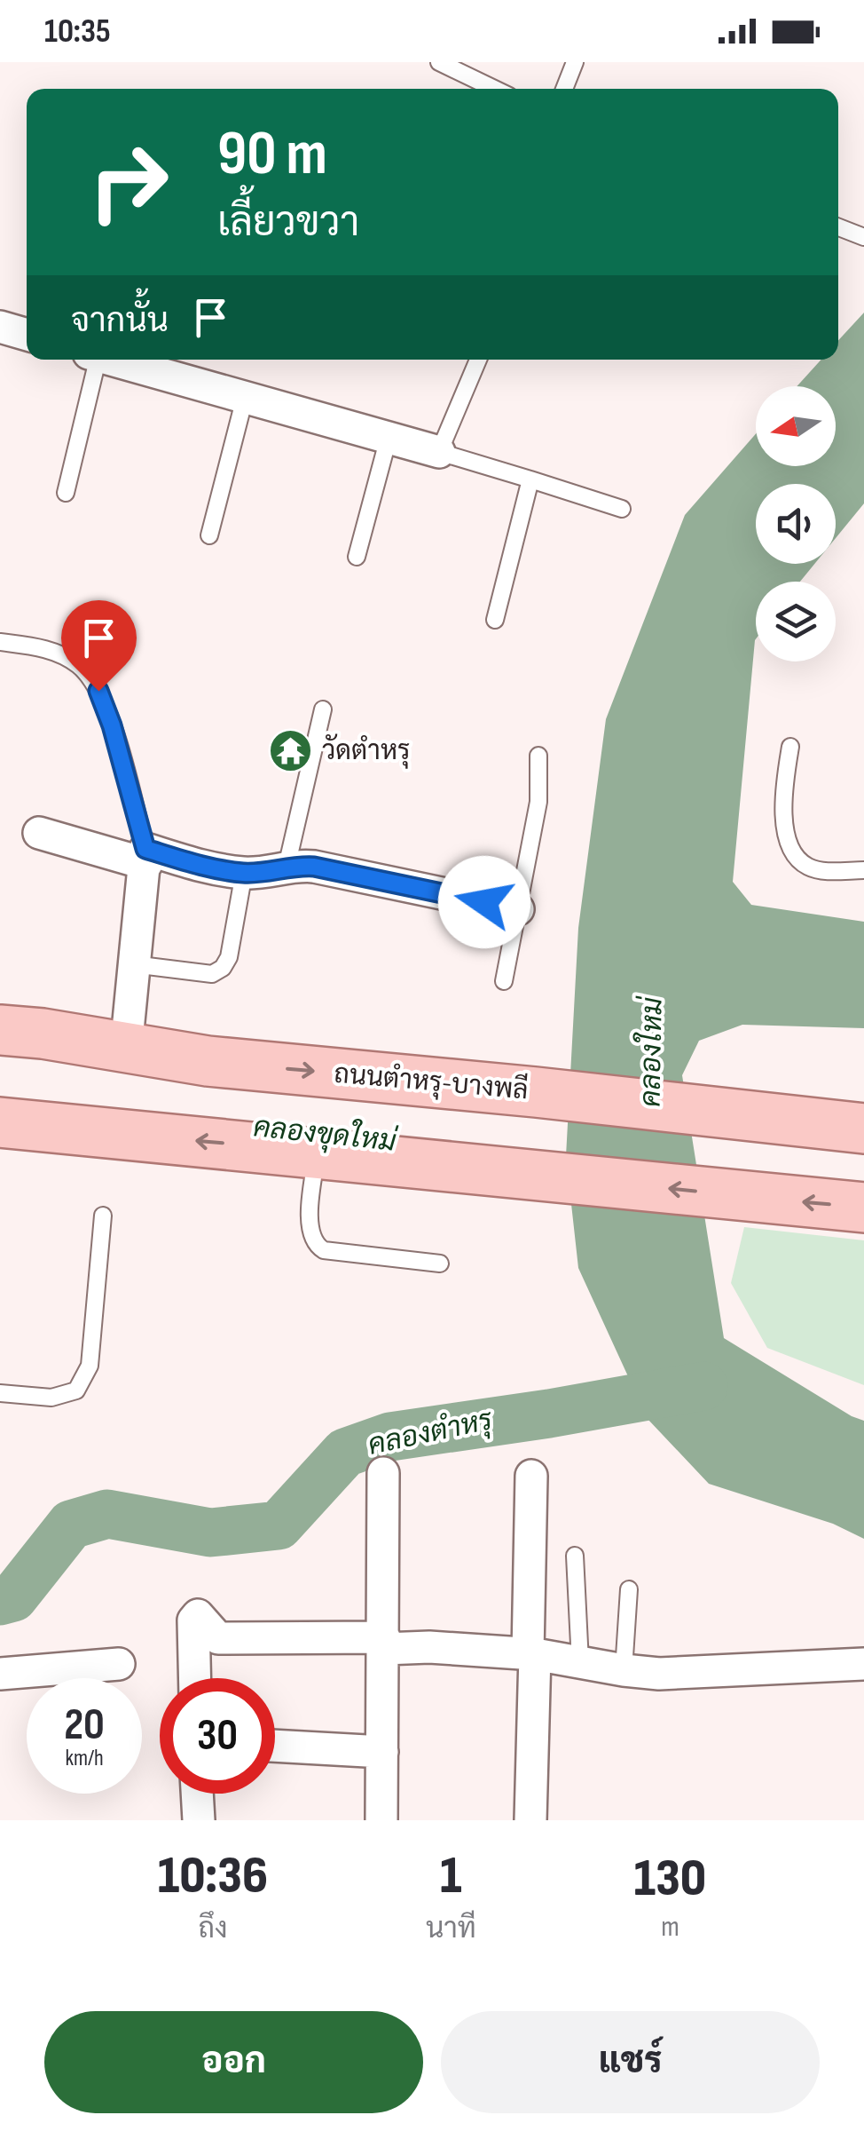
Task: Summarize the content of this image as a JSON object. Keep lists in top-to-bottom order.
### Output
{
  "streets": {
    "main road": ["ถนนตำหรุ-บางพลี"]
  },
  "water": ["คลองใหม่", "คลองขุดใหม่", "คลองตำหรุ"],
  "places": {
    "temple": ["วัดตำหรุ"]
  },
  "north": "left",
  "page": {
    "status": "10:35",
    "turn": ["90 m", "เลี้ยวขวา"],
    "then": "จากนั้น",
    "speed": "20 km/h",
    "limit": "30",
    "eta": [
      "10:36",
      "ถึง",
      "1",
      "นาที",
      "130",
      "m"
    ],
    "buttons": ["ออก", "แชร์"]
  }
}
